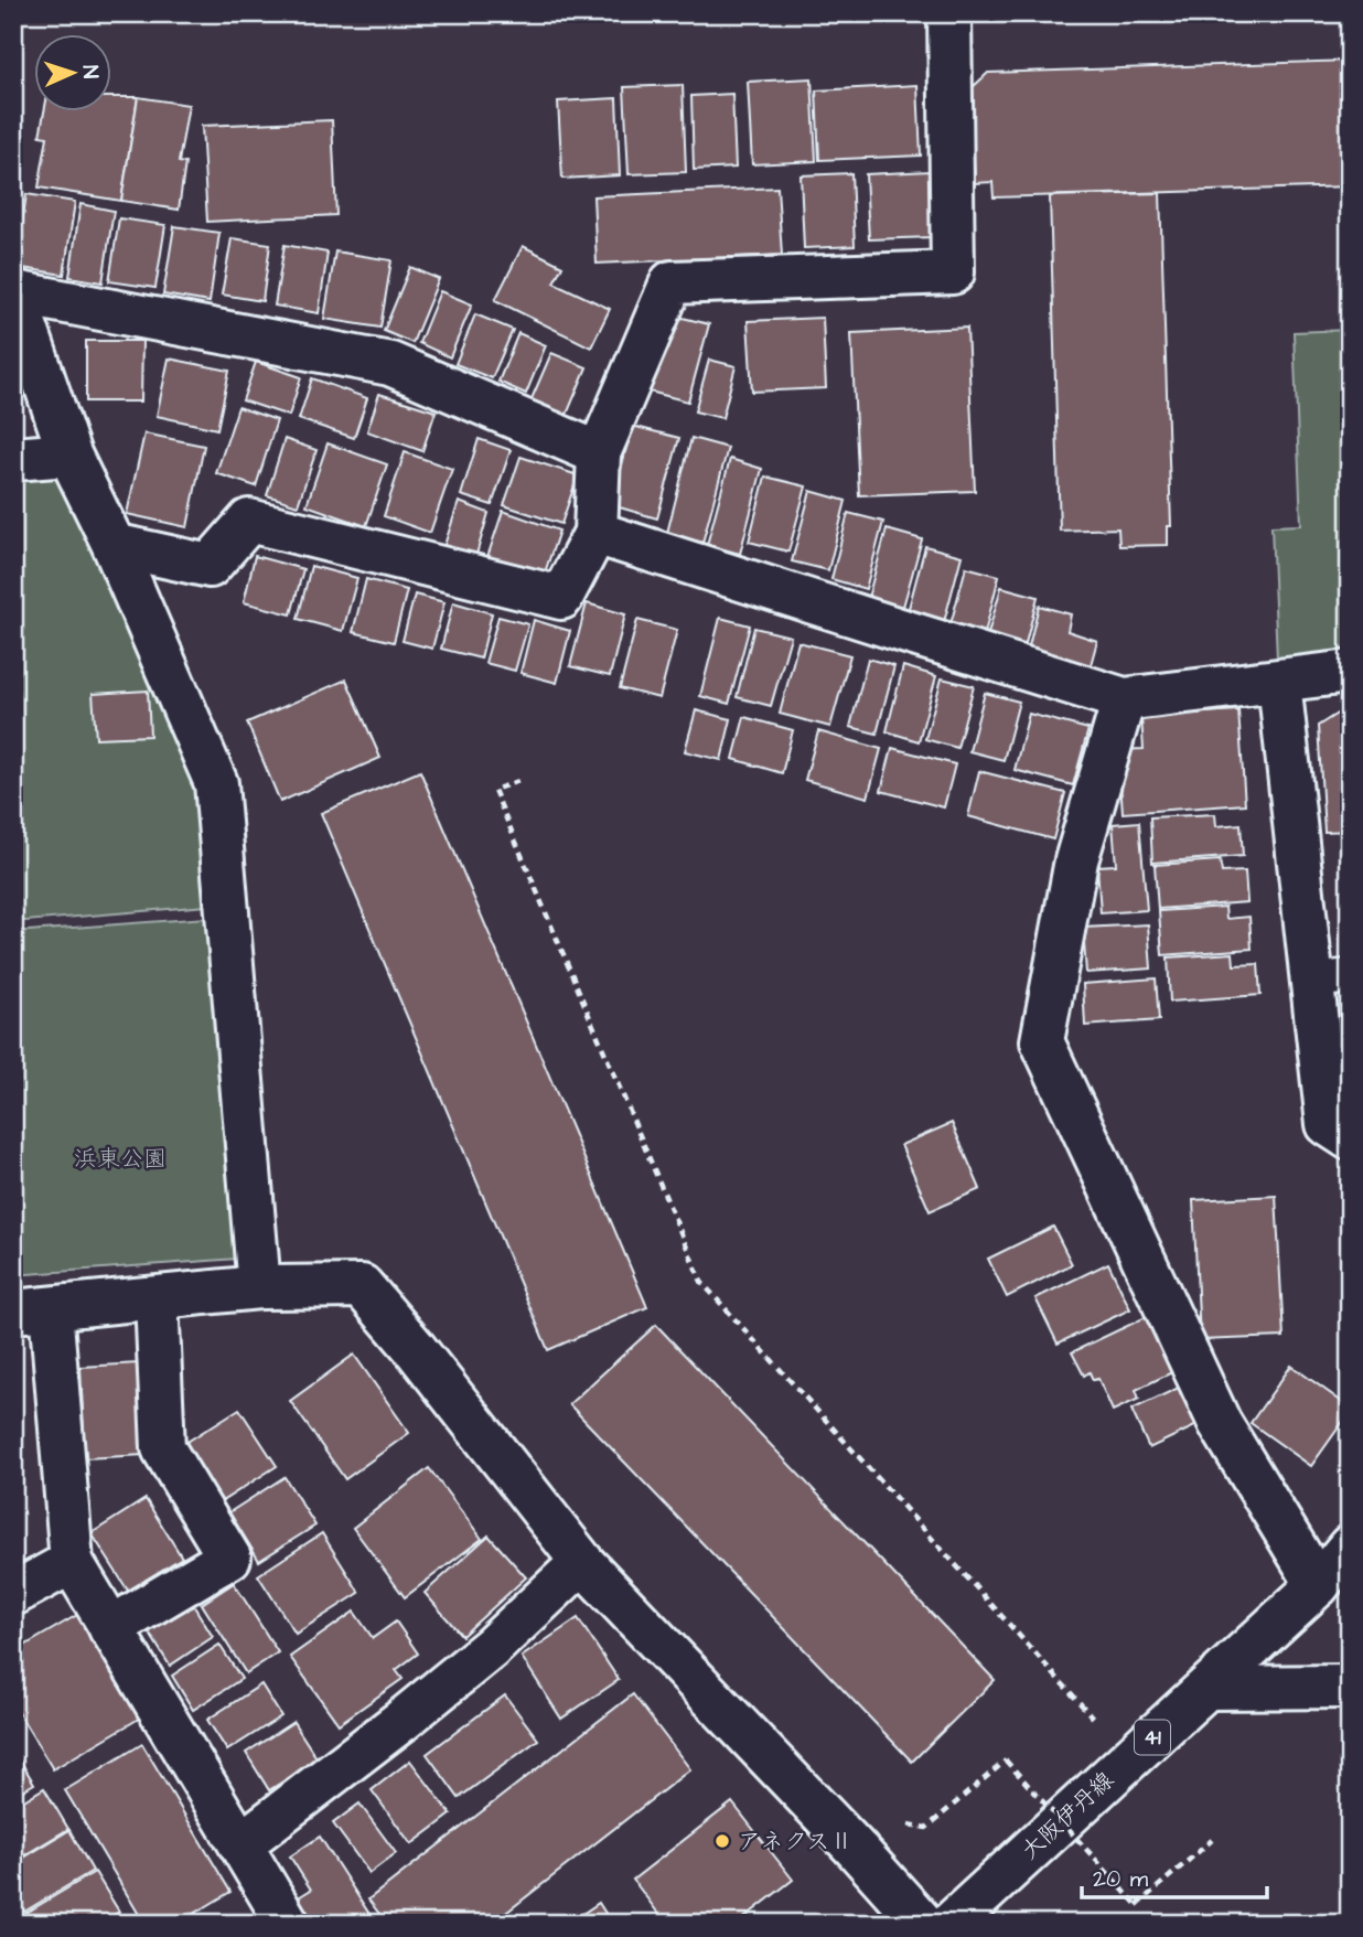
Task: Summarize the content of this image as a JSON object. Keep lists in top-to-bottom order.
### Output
{
  "streets": {
    "street": ["41", "大阪伊丹線"]
  },
  "parks": ["浜東公園"],
  "places": ["アネクスⅡ"],
  "scale_bar": "20 m",
  "north": "right"
}
